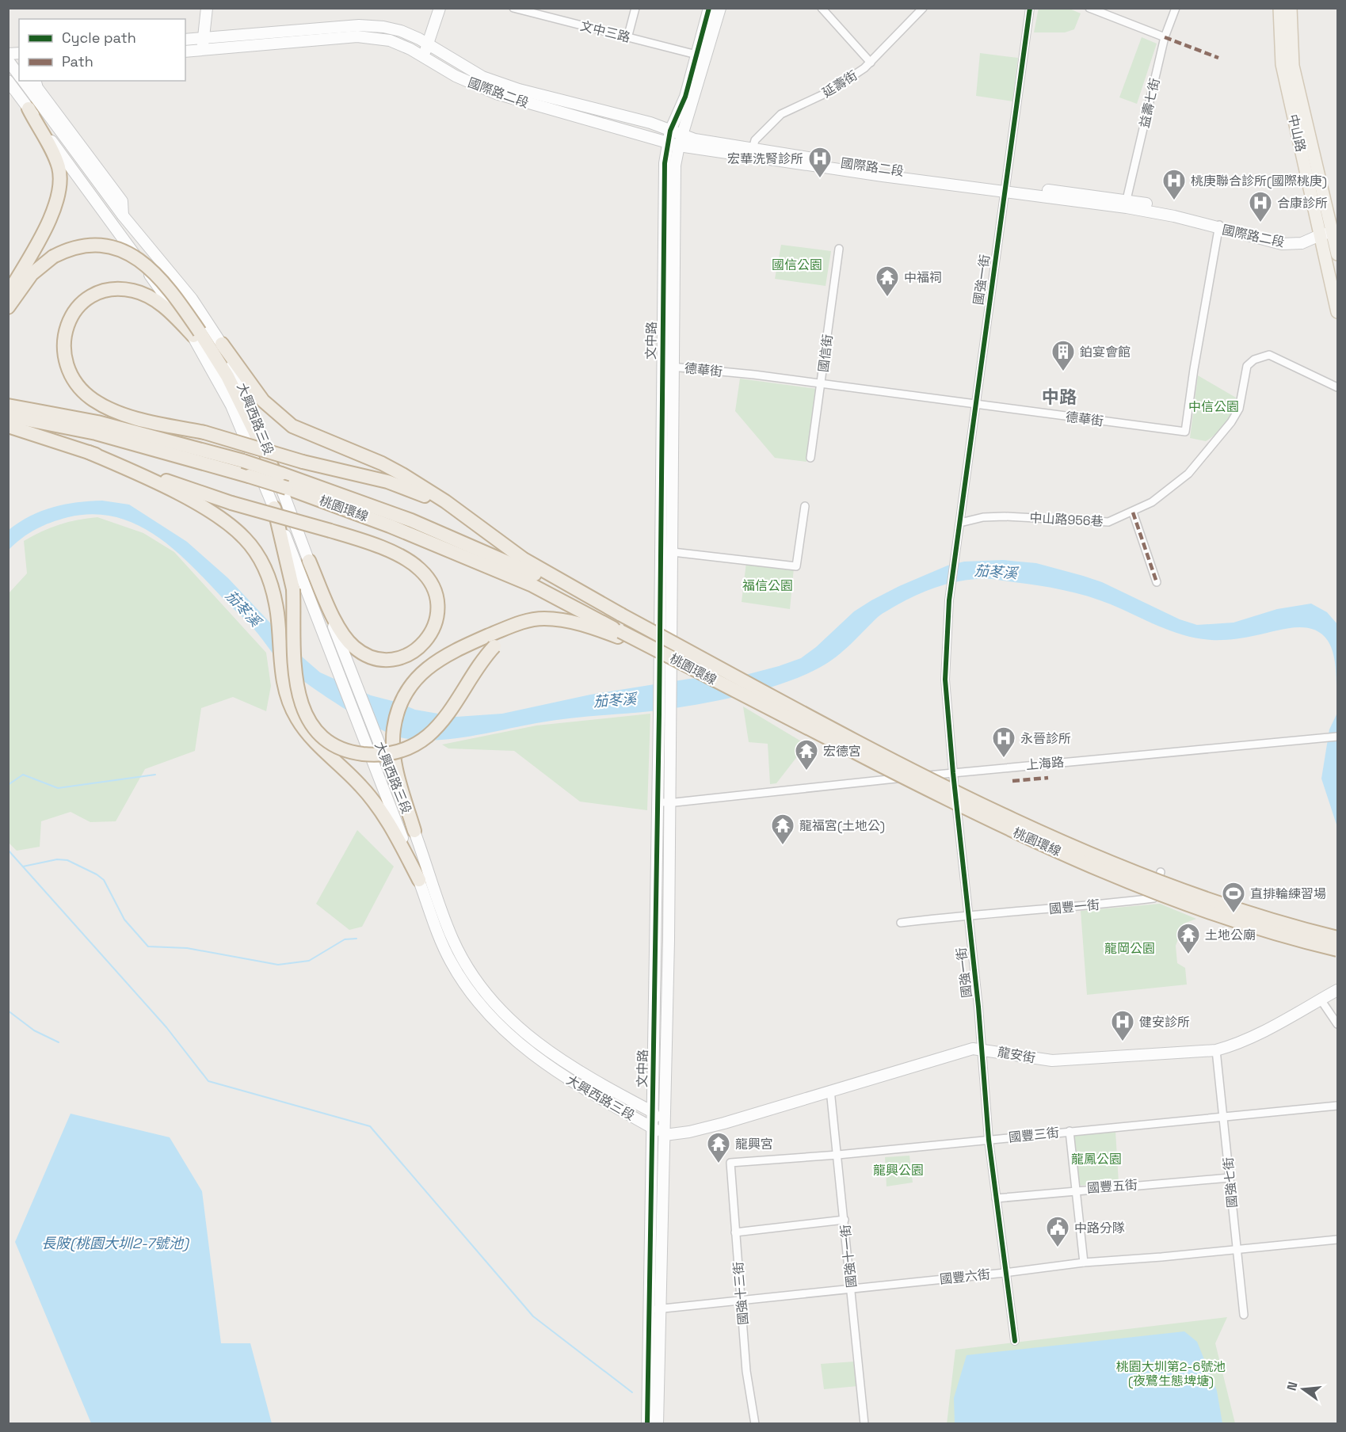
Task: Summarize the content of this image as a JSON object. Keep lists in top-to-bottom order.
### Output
{
  "streets": {
    "highway": ["桃園環線"],
    "main road": ["中山路"],
    "street": [
      "文中三路",
      "延壽街",
      "國際路二段",
      "益壽七街",
      "國強一街",
      "文中路",
      "國信街",
      "德華街",
      "大興西路三段",
      "中山路956巷",
      "上海路",
      "國豐一街",
      "龍安街",
      "國豐三街",
      "國強七街",
      "國豐五街",
      "國強十一街",
      "國豐六街",
      "國強十三街"
    ]
  },
  "crossings": [
    ["文中三路", "文中路"],
    ["延壽街", "國際路二段"],
    ["國際路二段", "益壽七街"],
    ["國際路二段", "中山路"],
    ["國際路二段", "國強一街"],
    ["國際路二段", "文中路"],
    ["國際路二段", "德華街"],
    ["國強一街", "德華街"],
    ["國強一街", "中山路956巷"],
    ["國強一街", "上海路"],
    ["國強一街", "國豐一街"],
    ["國強一街", "龍安街"],
    ["國強一街", "國豐三街"],
    ["國強一街", "國豐五街"],
    ["國強一街", "國豐六街"],
    ["文中路", "德華街"],
    ["文中路", "大興西路三段"],
    ["文中路", "上海路"],
    ["文中路", "龍安街"],
    ["文中路", "國豐六街"],
    ["國信街", "德華街"],
    ["大興西路三段", "桃園環線"],
    ["大興西路三段", "龍安街"],
    ["龍安街", "國強七街"],
    ["龍安街", "國強十一街"],
    ["國豐三街", "國強七街"],
    ["國豐三街", "國強十一街"],
    ["國豐三街", "國強十三街"],
    ["國強七街", "國豐五街"],
    ["國強七街", "國豐六街"],
    ["國強十一街", "國豐六街"],
    ["國豐六街", "國強十三街"]
  ],
  "districts": ["中路"],
  "water": ["茄苳溪", "長陂(桃園大圳2-7號池)"],
  "parks": [
    "國信公園",
    "中信公園",
    "福信公園",
    "龍岡公園",
    "龍鳳公園",
    "龍興公園",
    "桃園大圳第2-6號池 (夜鷺生態埤塘)"
  ],
  "places": {
    "hospital": [
      "宏華洗腎診所",
      "桃庚聯合診所(國際桃庚)",
      "合康診所",
      "永晉診所",
      "健安診所"
    ],
    "temple": [
      "中福祠",
      "宏德宮",
      "龍福宮(土地公)",
      "土地公廟",
      "龍興宮"
    ],
    "building": ["鉑宴會館"],
    "sports": ["直排輪練習場"],
    "public building": ["中路分隊"]
  },
  "legend": ["Cycle path", "Path"],
  "north": "left"
}
